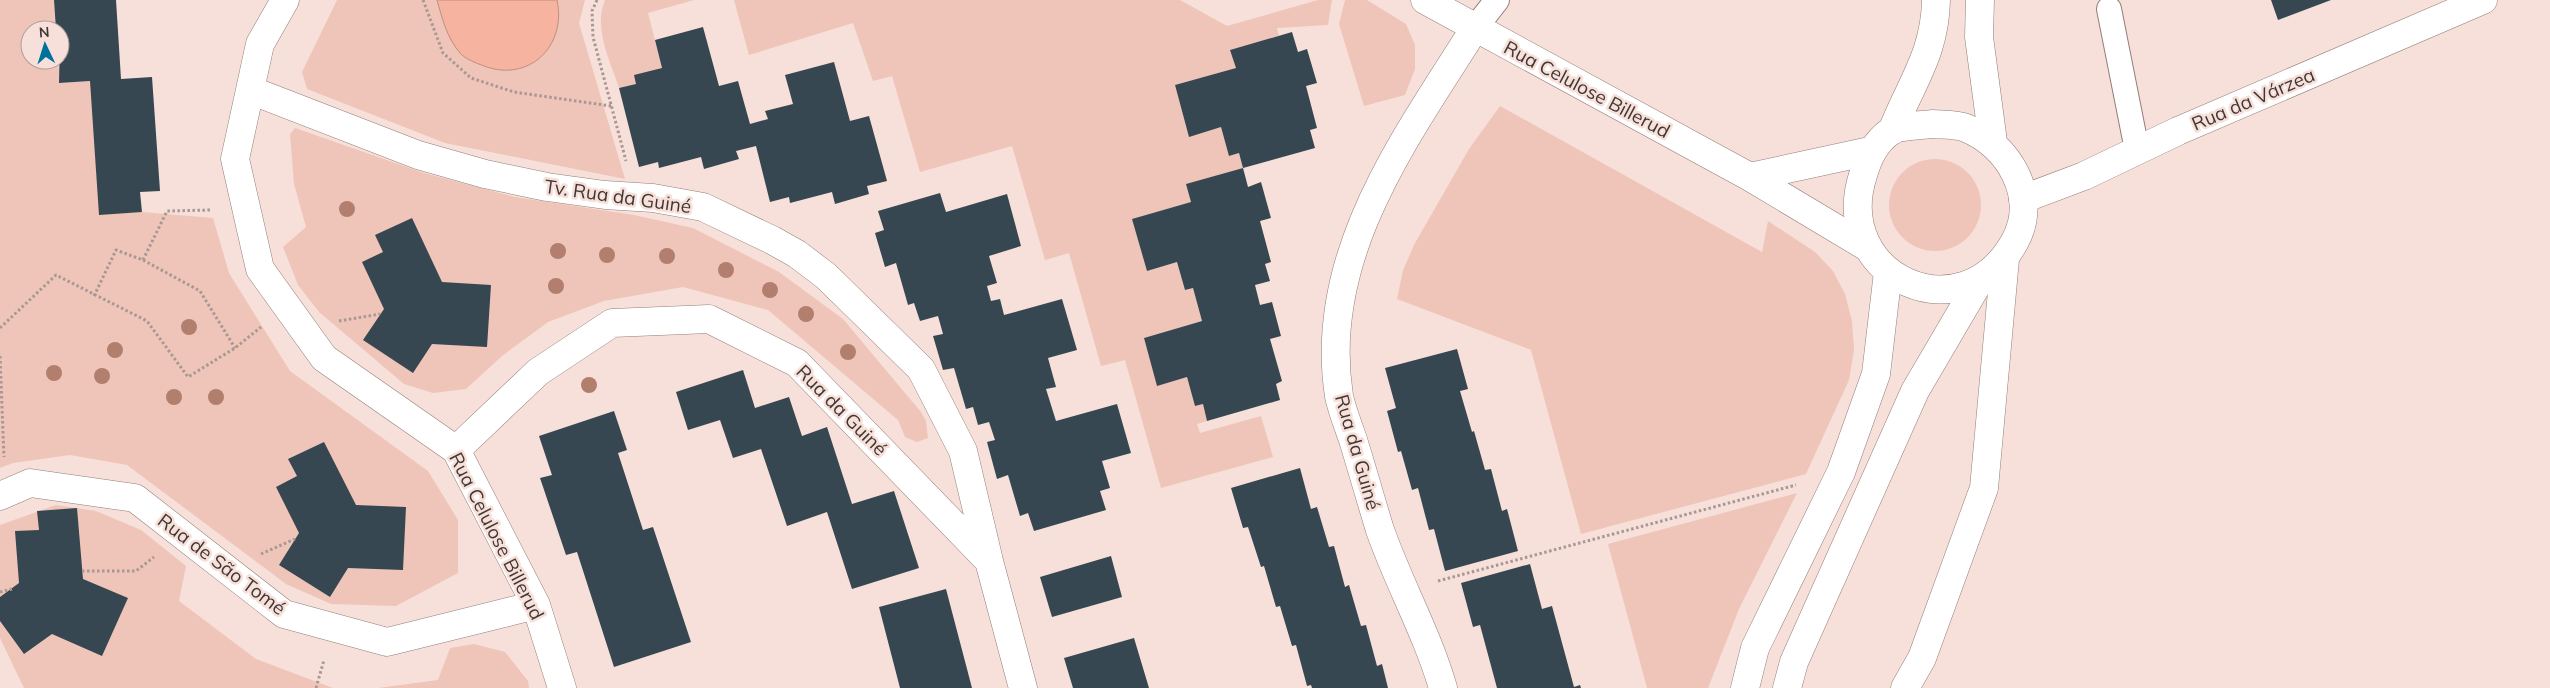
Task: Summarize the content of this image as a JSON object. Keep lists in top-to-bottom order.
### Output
{
  "streets": {
    "street": [
      "Rua Celulose Billerud",
      "Rua da Várzea",
      "Tv. Rua da Guiné",
      "Rua da Guiné",
      "Rua de São Tomé"
    ]
  },
  "crossings": [
    ["Rua Celulose Billerud", "Rua da Várzea"],
    ["Rua Celulose Billerud", "Tv. Rua da Guiné"],
    ["Rua Celulose Billerud", "Rua da Guiné"],
    ["Rua Celulose Billerud", "Rua de São Tomé"],
    ["Tv. Rua da Guiné", "Rua da Guiné"]
  ],
  "north": "top"
}
